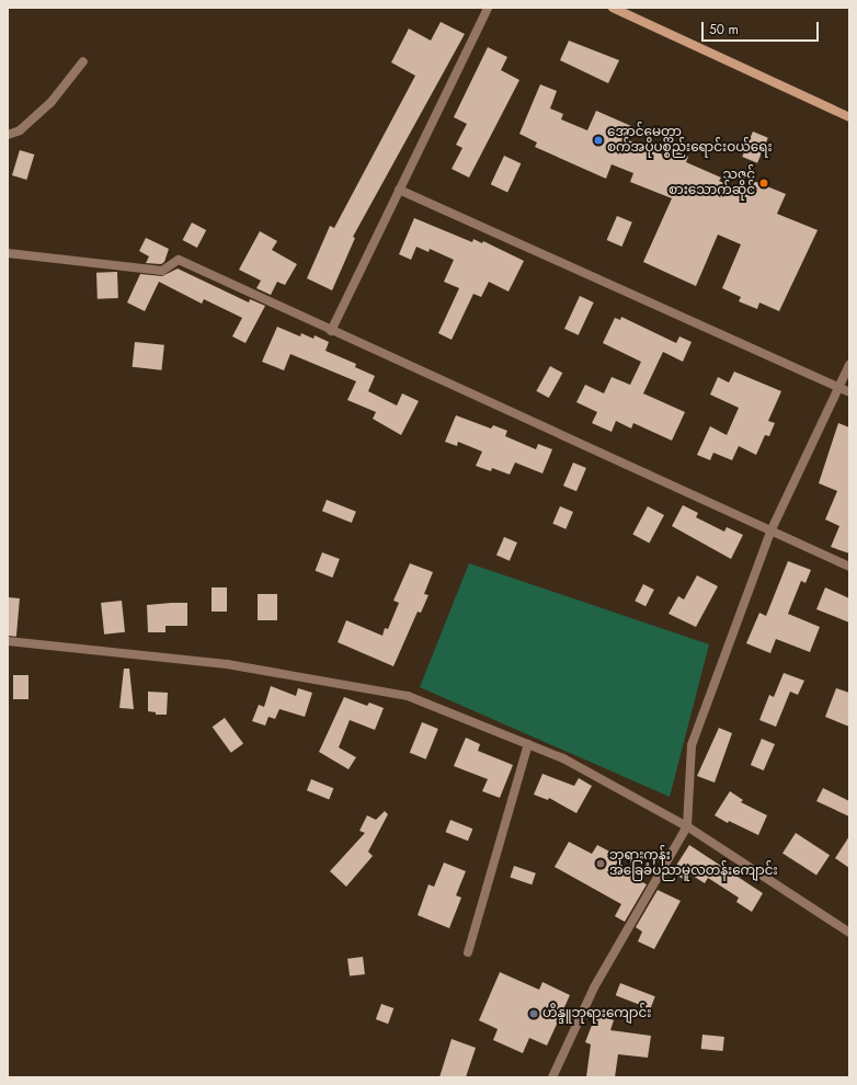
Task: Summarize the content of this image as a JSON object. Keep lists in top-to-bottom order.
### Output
{
  "places": [
    "အောင်မေတ္တာ စက်အပိုပစ္စည်းရောင်းဝယ်ရေး",
    "သဇင် စားသောက်ဆိုင်",
    "ဘုရားကုန်း အခြေခံပညာမူလတန်းကျောင်း",
    "ဟိန္ဒူဘုရားကျောင်း"
  ],
  "scale_bar": "50 m"
}
